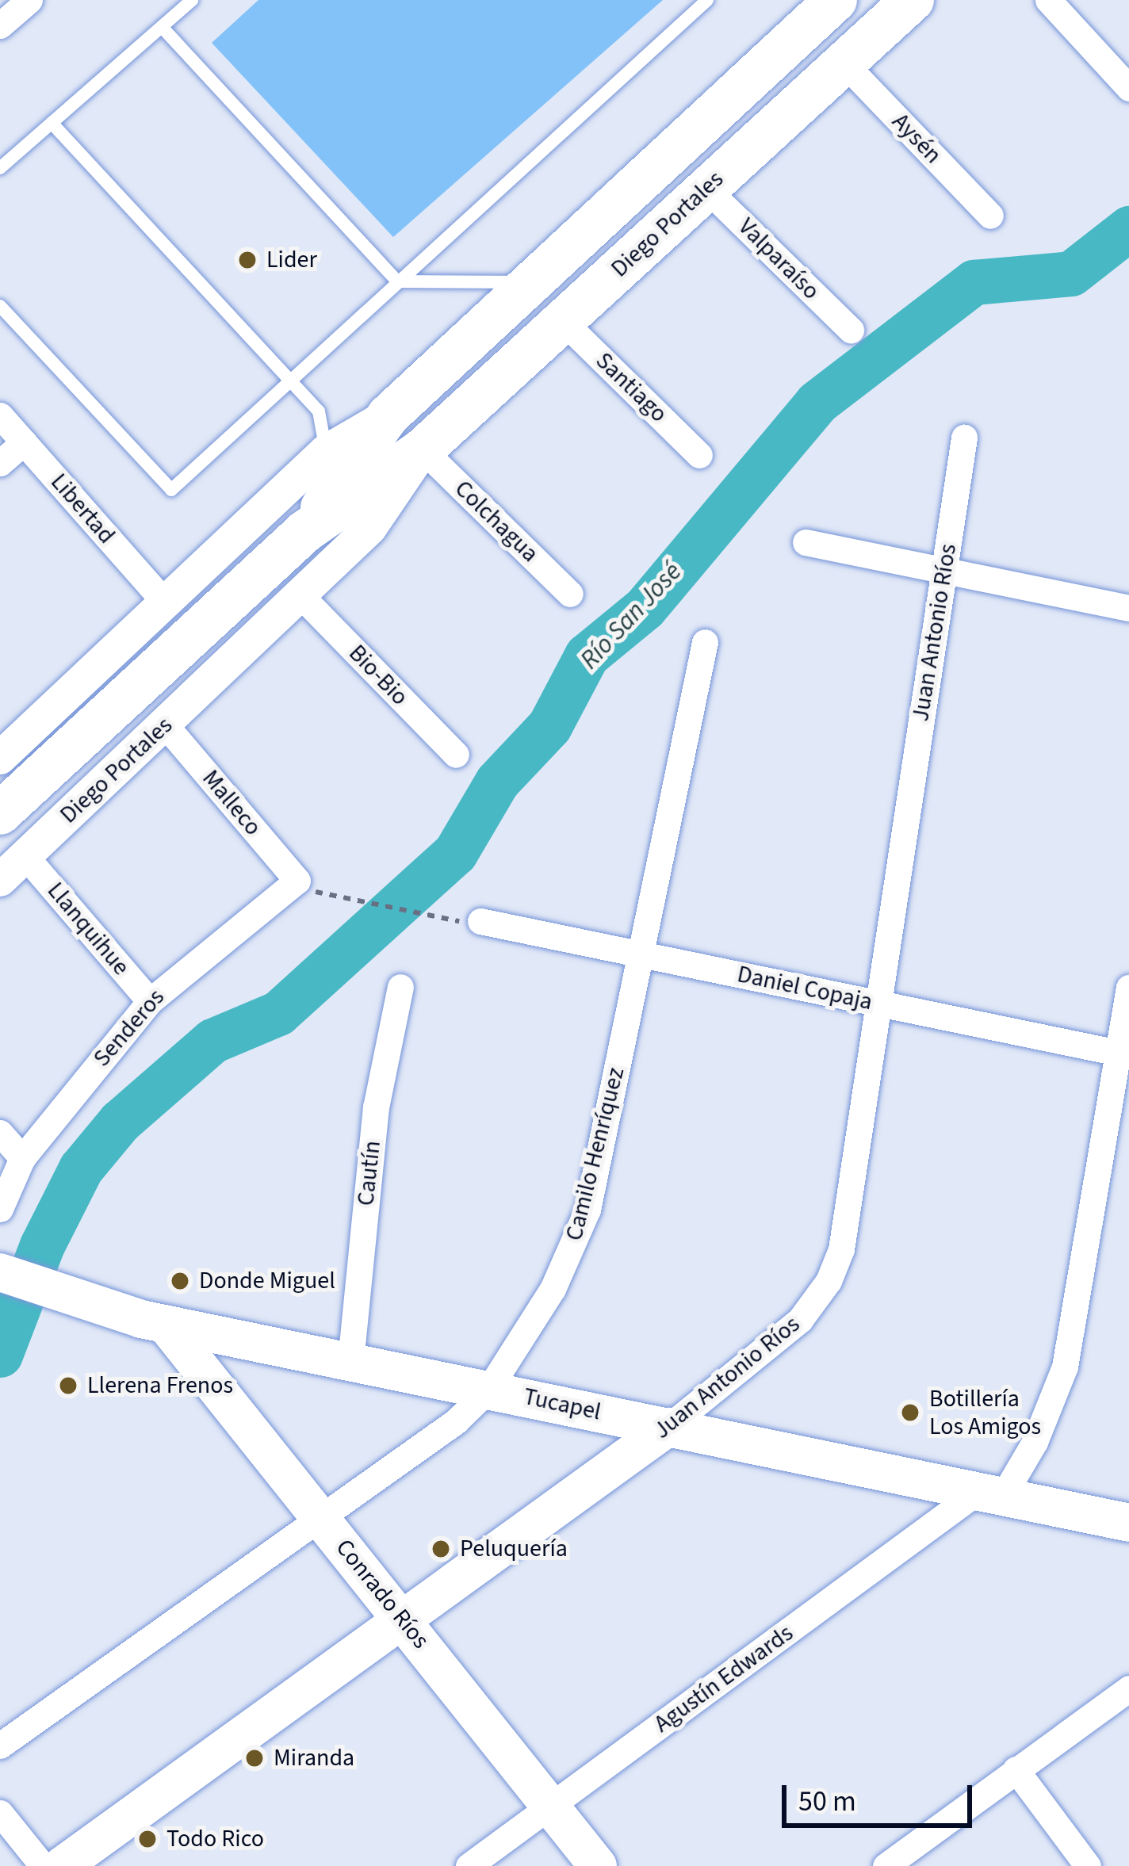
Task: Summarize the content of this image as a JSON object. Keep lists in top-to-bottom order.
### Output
{
  "streets": {
    "main road": [
      "Diego Portales",
      "Juan Antonio Ríos",
      "Tucapel",
      "Conrado Ríos"
    ],
    "street": [
      "Aysén",
      "Valparaíso",
      "Santiago",
      "Libertad",
      "Colchagua",
      "Bio-Bio",
      "Malleco",
      "Llanquihue",
      "Daniel Copaja",
      "Senderos",
      "Camilo Henríquez",
      "Cautín",
      "Agustín Edwards"
    ]
  },
  "crossings": [
    ["Aysén", "Diego Portales"],
    ["Diego Portales", "Valparaíso"],
    ["Diego Portales", "Santiago"],
    ["Diego Portales", "Libertad"],
    ["Diego Portales", "Colchagua"],
    ["Diego Portales", "Bio-Bio"],
    ["Diego Portales", "Malleco"],
    ["Diego Portales", "Llanquihue"],
    ["Juan Antonio Ríos", "Daniel Copaja"],
    ["Juan Antonio Ríos", "Tucapel"],
    ["Juan Antonio Ríos", "Conrado Ríos"],
    ["Malleco", "Senderos"],
    ["Llanquihue", "Senderos"],
    ["Daniel Copaja", "Camilo Henríquez"],
    ["Daniel Copaja", "Agustín Edwards"],
    ["Camilo Henríquez", "Tucapel"],
    ["Camilo Henríquez", "Conrado Ríos"],
    ["Cautín", "Tucapel"],
    ["Tucapel", "Conrado Ríos"],
    ["Tucapel", "Agustín Edwards"],
    ["Conrado Ríos", "Agustín Edwards"]
  ],
  "water": ["Río San José"],
  "places": [
    "Lider",
    "Donde Miguel",
    "Llerena Frenos",
    "Botillería Los Amigos",
    "Peluquería",
    "Miranda",
    "Todo Rico"
  ],
  "scale_bar": "50 m"
}
